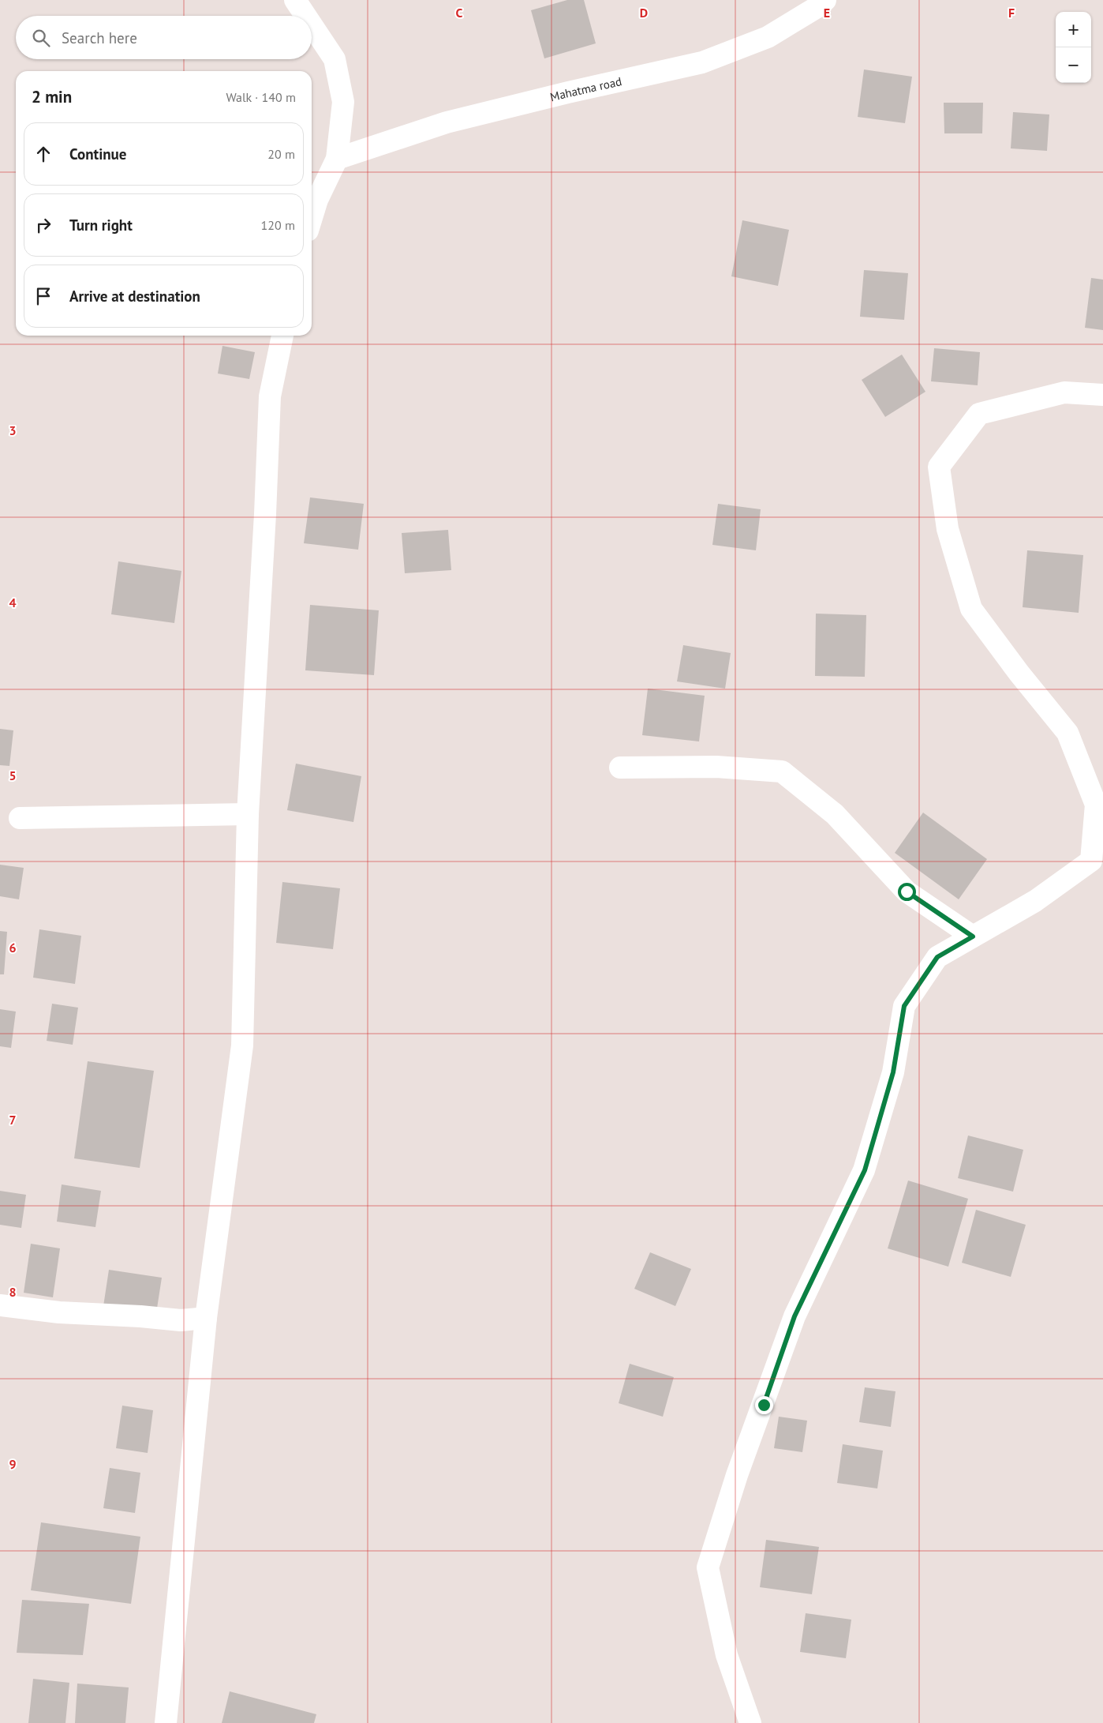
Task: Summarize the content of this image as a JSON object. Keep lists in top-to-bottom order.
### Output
{
  "streets": {
    "street": ["Mahatma road"]
  },
  "page": {
    "map_buttons": ["+", "−"],
    "search": "Search here",
    "heading": ["2 min", "Walk · 140 m"],
    "list": [
      ["Continue", "20 m"],
      ["Turn right", "120 m"],
      "Arrive at destination"
    ]
  },
  "grid": {
    "columns": [
      "C",
      "D",
      "E",
      "F"
    ],
    "rows": [
      "3",
      "4",
      "5",
      "6",
      "7",
      "8",
      "9"
    ]
  }
}
